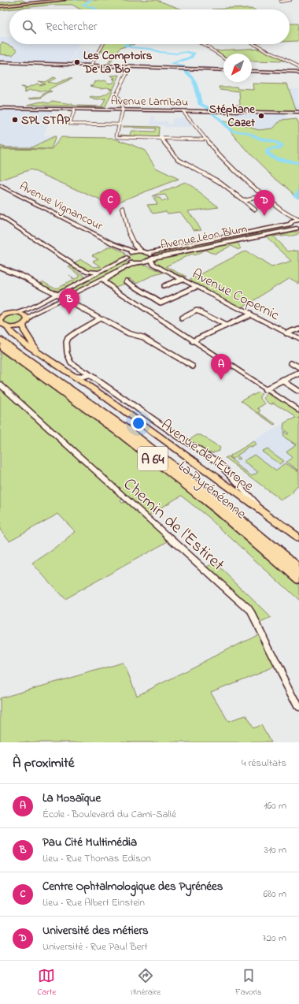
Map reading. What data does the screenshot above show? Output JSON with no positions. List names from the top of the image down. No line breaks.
{"streets":{"highway":["A 64","La Pyrénéenne"],"main road":["Avenue de l'Europe"],"street":["Avenue Larribau","Avenue Vignancour","Avenue Léon Blum","Avenue Copernic","Chemin de l'Estiret"]},"crossings":[["Avenue Léon Blum","Avenue Copernic"]],"places":["Les Comptoirs De La Bio","Stéphane Cazet","SPL STAP"],"north":"bottom left","page":{"search":"Rechercher","pins":["C","D","B","A"],"heading":["À proximité","4 résultats"],"list":[{"mark":"A","name":"La Mosaïque","note":"École · Boulevard du Cami-Salié","value":"160 m"},{"mark":"B","name":"Pau Cité Multimédia","note":"Lieu · Rue Thomas Edison","value":"310 m"},{"mark":"C","name":"Centre Ophtalmologique des Pyrénées","note":"Lieu · Rue Albert Einstein","value":"680 m"},{"mark":"D","name":"Université des métiers","note":"Université · Rue Paul Bert","value":"720 m"}],"nav":["Carte","Itinéraire","Favoris"]}}
